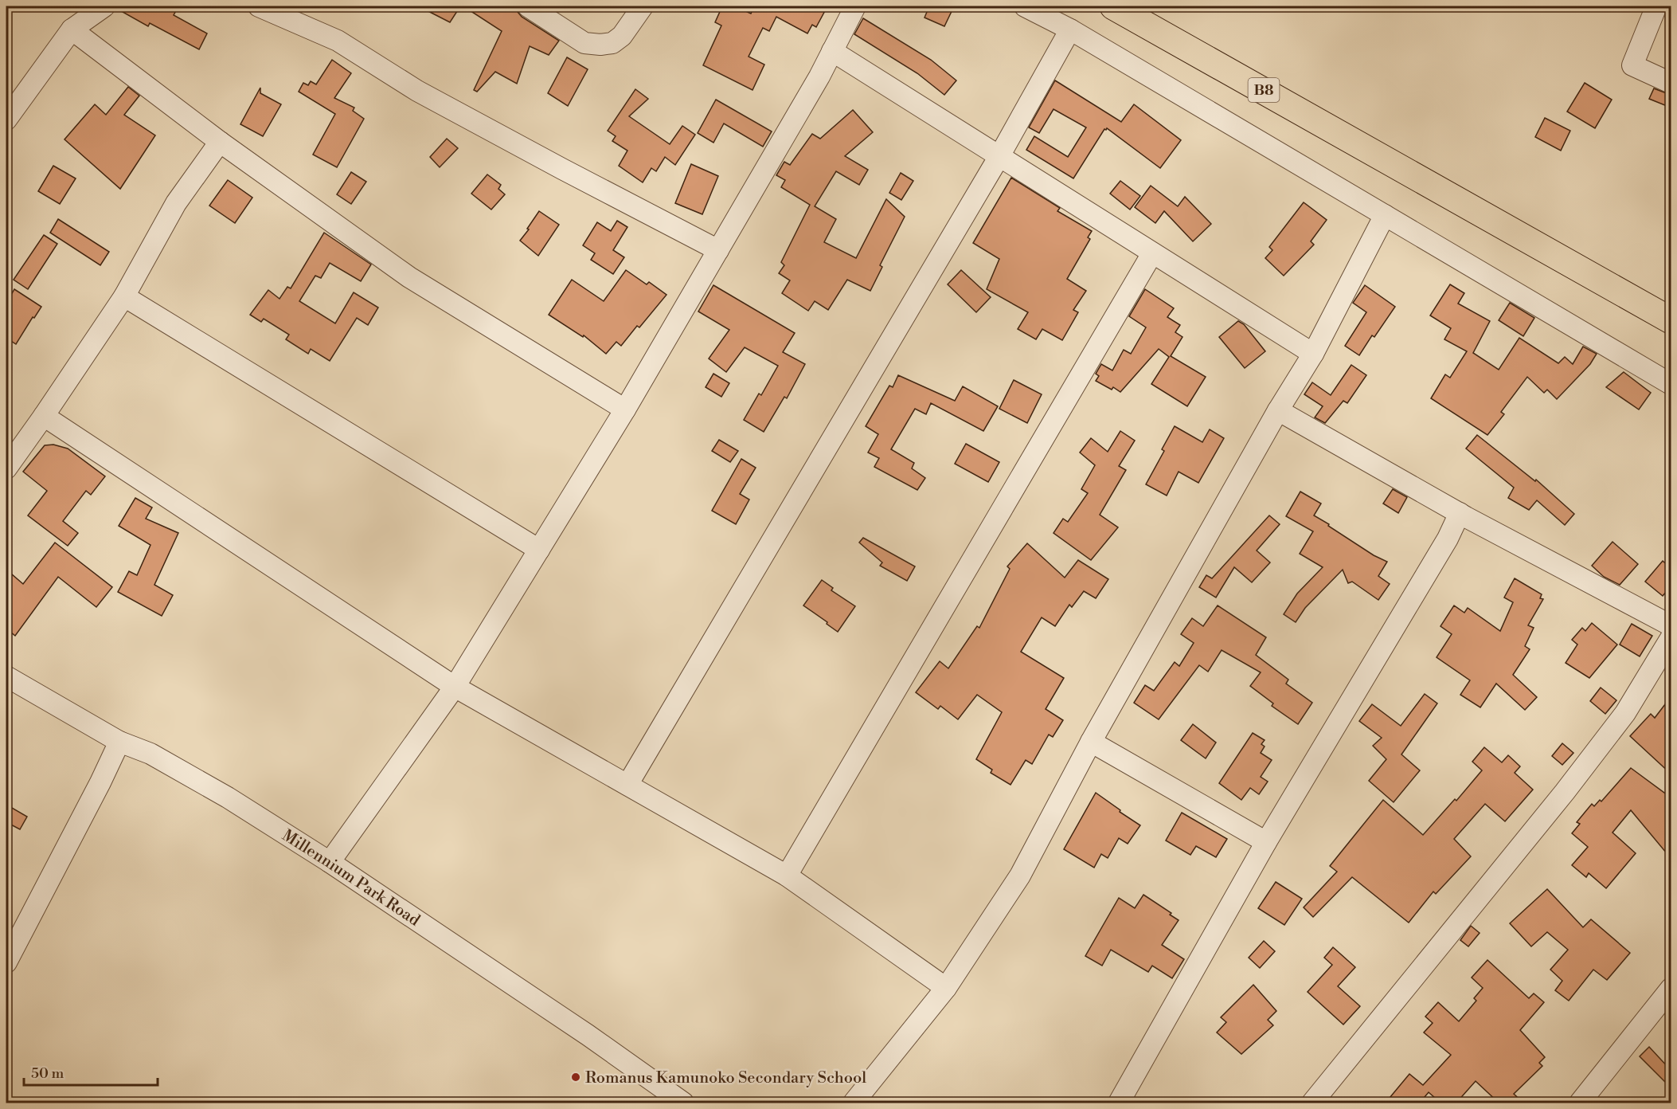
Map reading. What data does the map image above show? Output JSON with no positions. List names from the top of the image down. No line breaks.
{"streets":{"highway":["B8"],"street":["Millennium Park Road"]},"places":["Romanus Kamunoko Secondary School"],"scale_bar":"50 m"}
